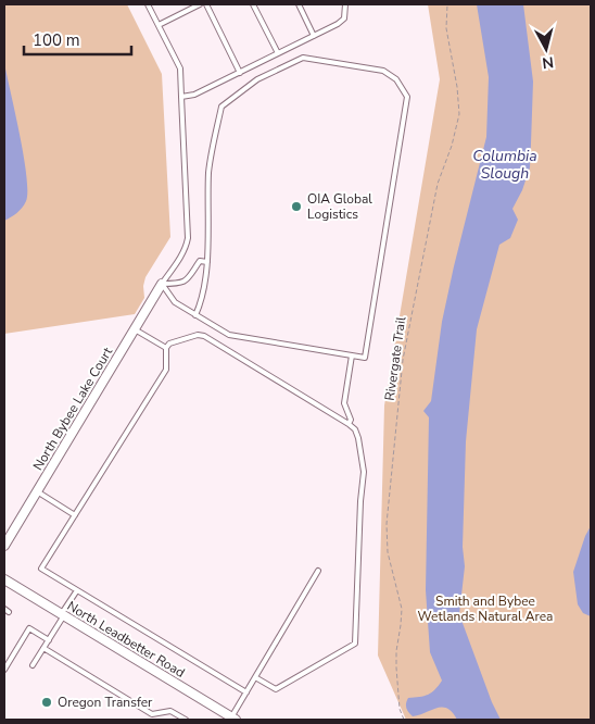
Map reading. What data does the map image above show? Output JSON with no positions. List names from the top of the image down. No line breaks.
{"streets":{"street":["North Bybee Lake Court","North Leadbetter Road"],"path":["Rivergate Trail"]},"water":["Columbia Slough"],"parks":["Smith and Bybee Wetlands Natural Area"],"places":["OIA Global Logistics","Oregon Transfer"],"scale_bar":"100 m","north":"bottom"}
